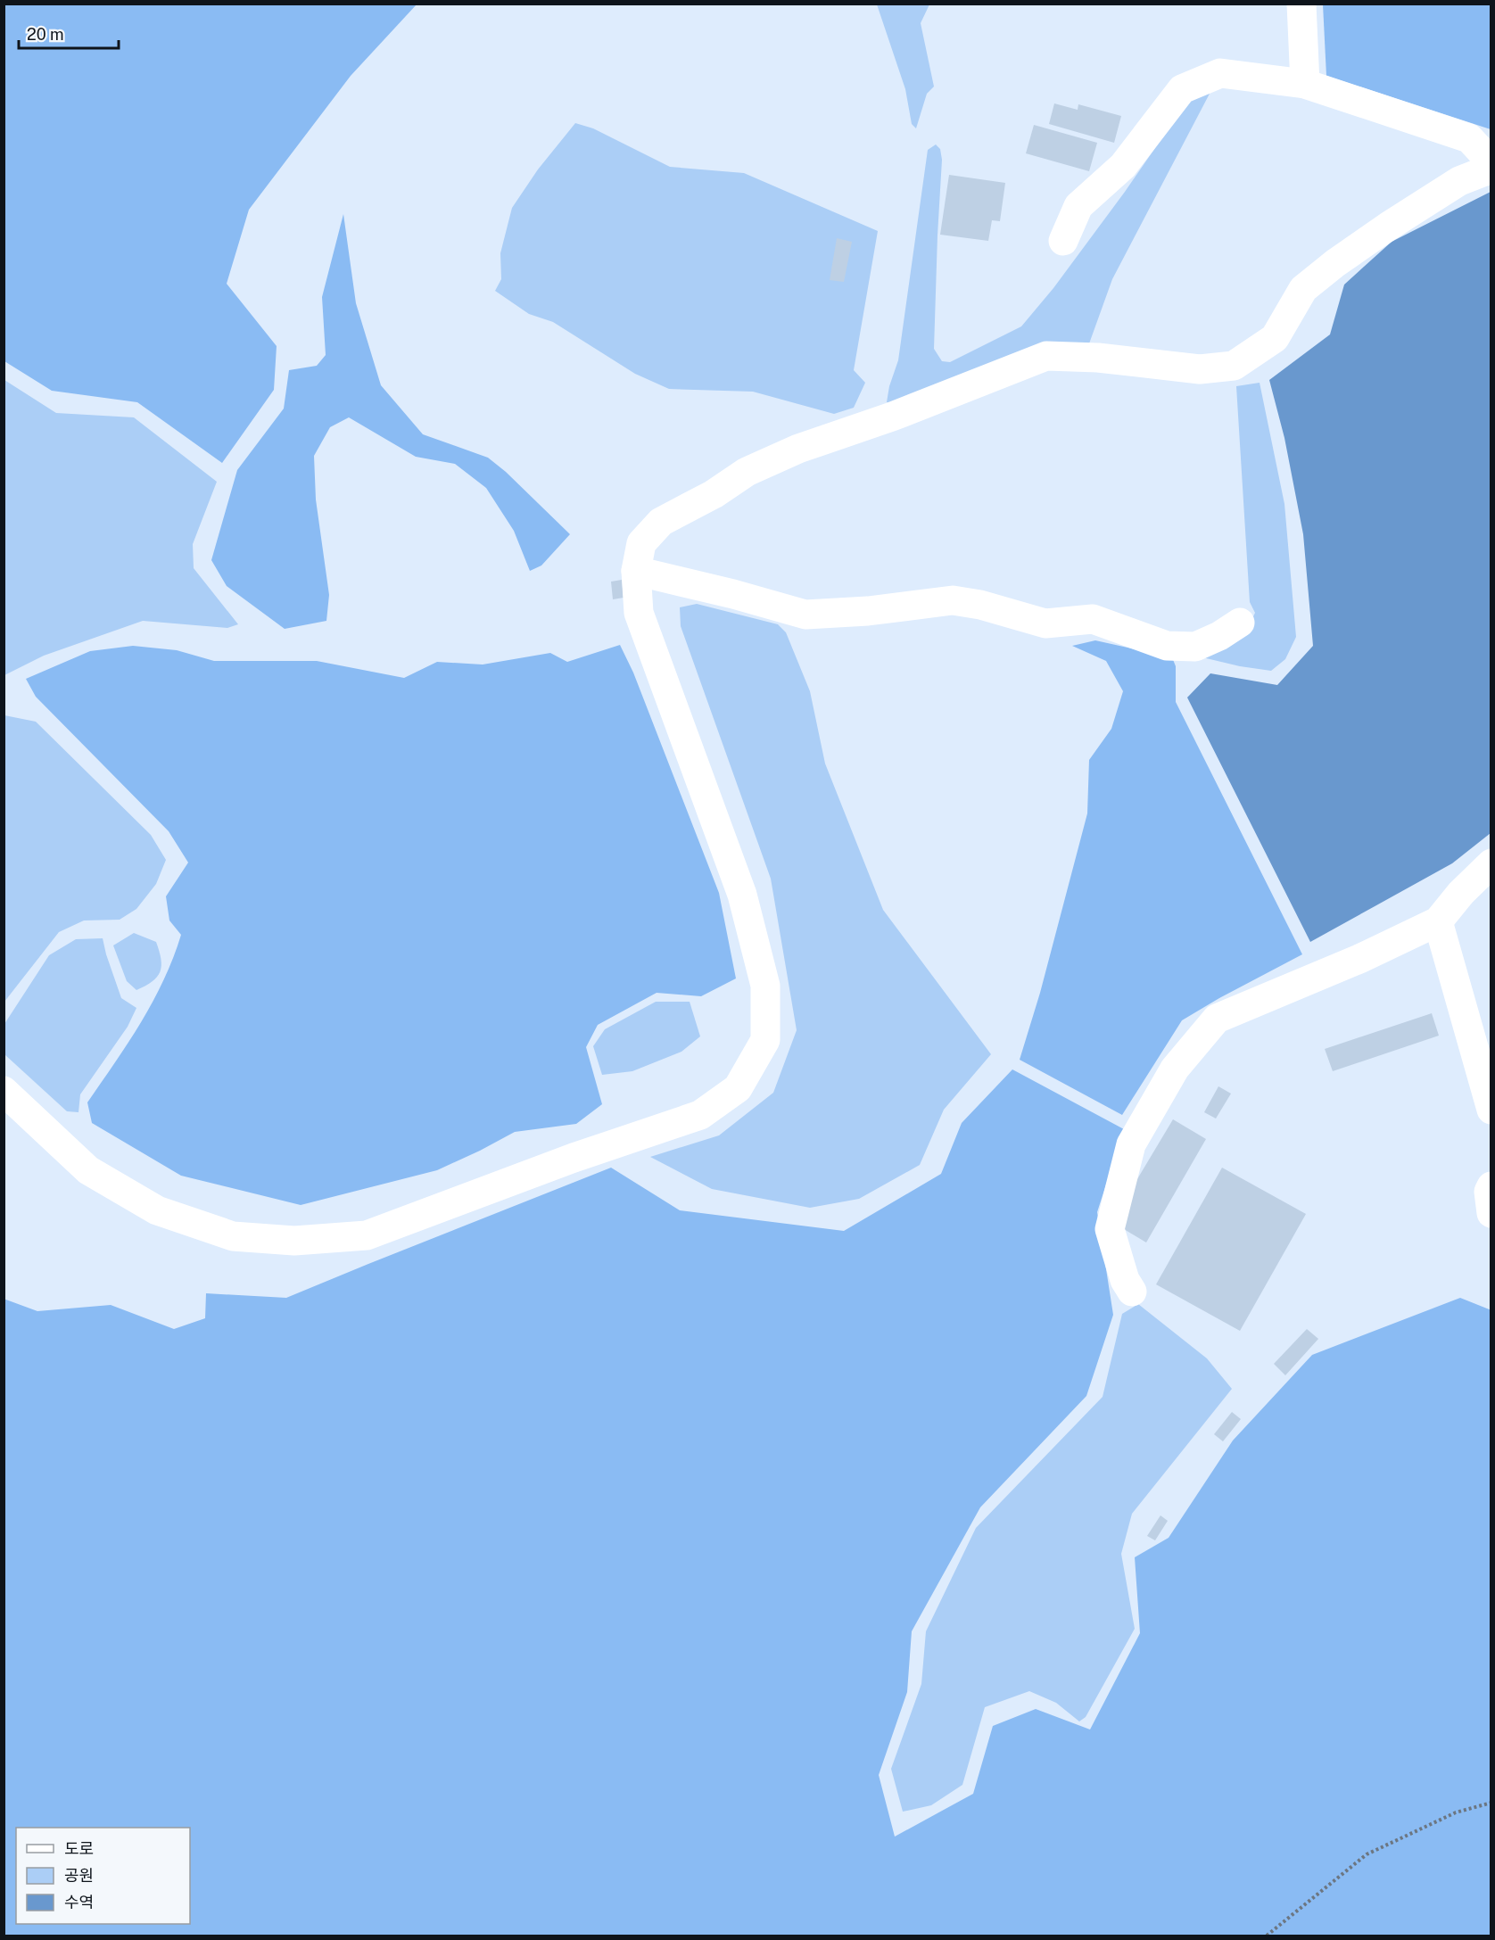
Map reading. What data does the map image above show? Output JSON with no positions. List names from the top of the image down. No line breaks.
{"legend":["도로","공원","수역"],"scale_bar":"20 m"}
